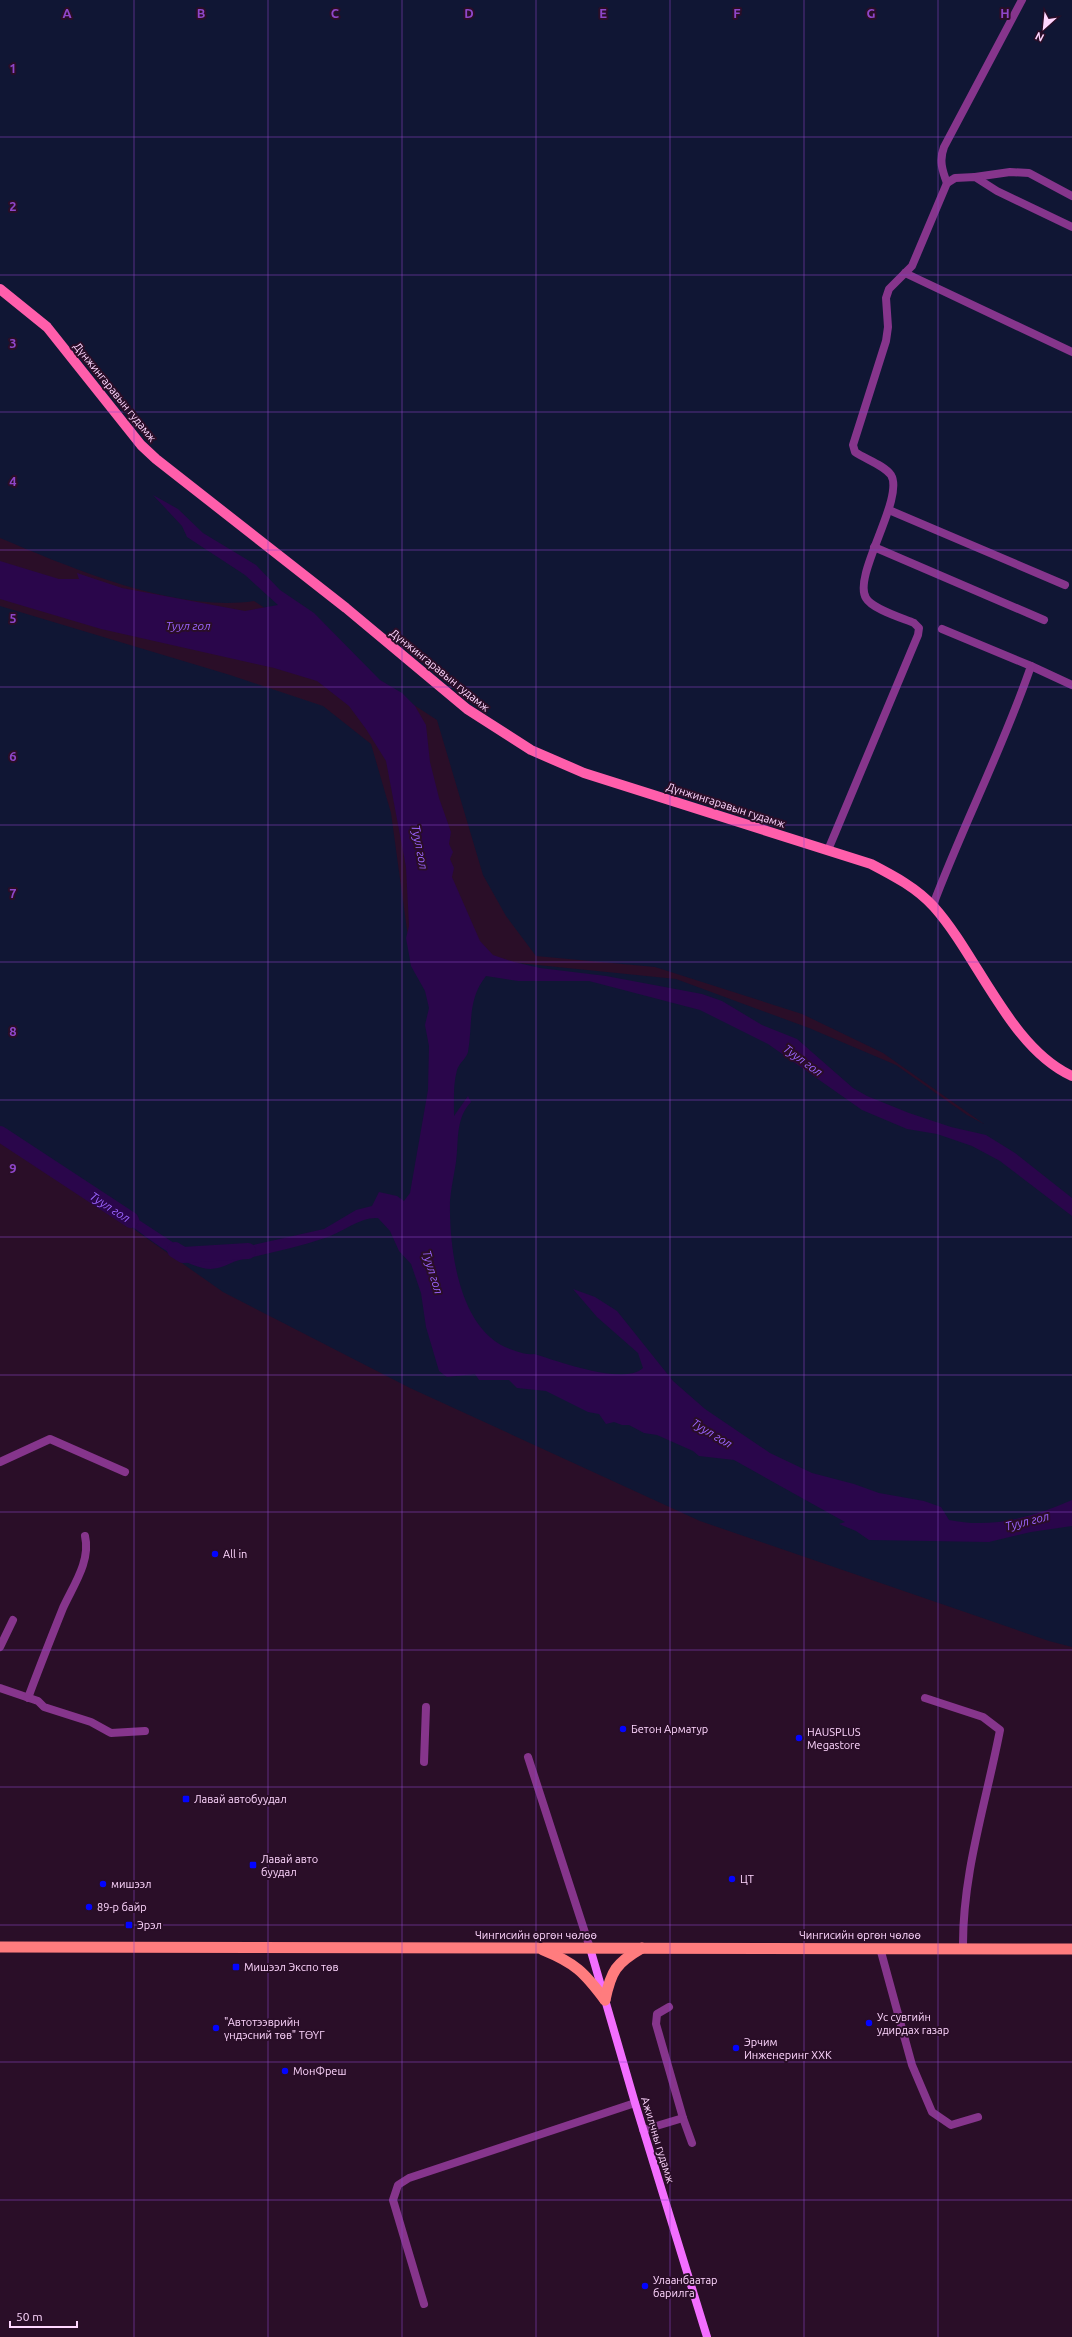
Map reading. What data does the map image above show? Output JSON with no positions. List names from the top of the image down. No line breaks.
{"streets":{"highway":["Чингисийн өргөн чөлөө"],"main road":["Дүнжингаравын гудамж","Ажилчны гудамж"]},"crossings":[["Чингисийн өргөн чөлөө","Ажилчны гудамж"]],"water":["Туул гол"],"places":{"other":["All in","Бетон Арматур","HAUSPLUS Megastore","ЦТ","мишээл","89-р байр","Ус сувгийн удирдах газар","\"Автотээврийн үндэсний төв\" ТӨҮГ","Эрчим Инженеринг ХХК","МонФреш","Улаанбаатар барилга"],"transit":["Лавай автобуудал","Лавай авто буудал","Эрэл","Мишээл Экспо төв"]},"scale_bar":"50 m","north":"bottom left","grid":{"columns":["A","B","C","D","E","F","G","H"],"rows":["1","2","3","4","5","6","7","8","9"]}}
